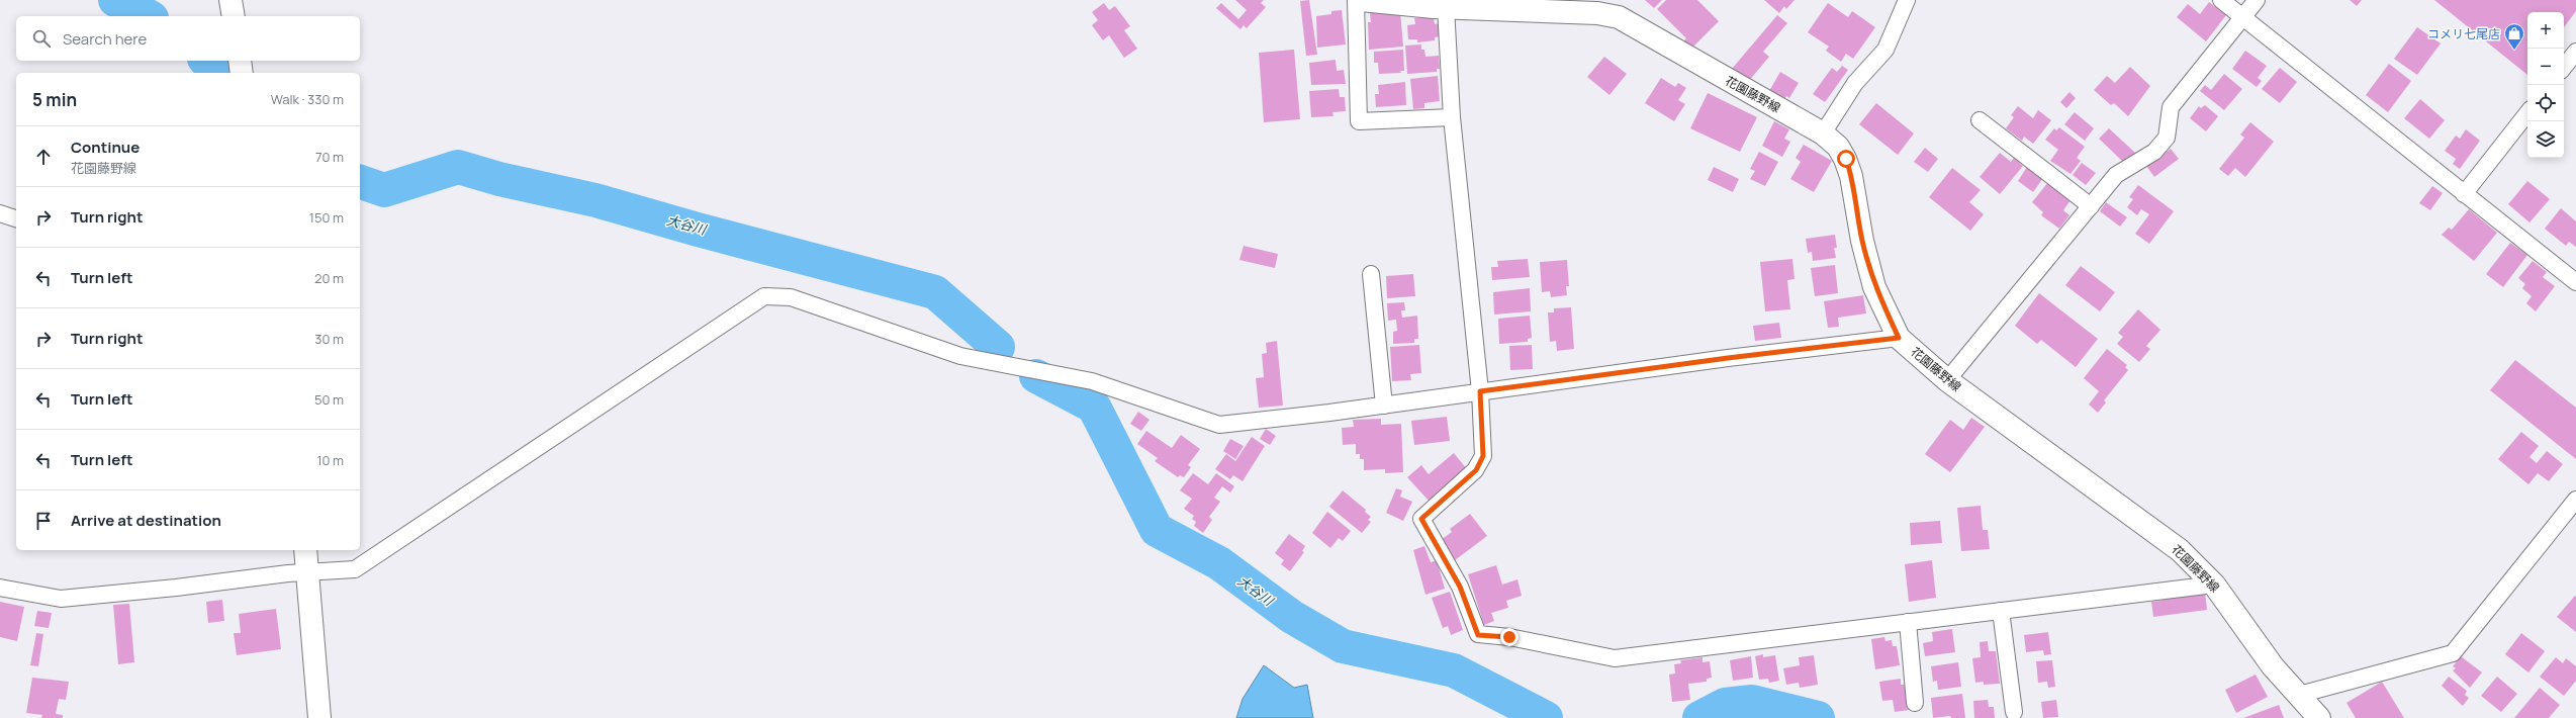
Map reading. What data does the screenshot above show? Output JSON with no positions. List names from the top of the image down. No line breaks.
{"streets":{"main road":["花園藤野線"]},"water":["大谷川"],"places":{"shop":["コメリ七尾店"]},"page":{"map_buttons":["+","−"],"search":"Search here","heading":["5 min","Walk · 330 m"],"list":[["Continue","花園藤野線","70 m"],["Turn right","150 m"],["Turn left","20 m"],["Turn right","30 m"],["Turn left","50 m"],["Turn left","10 m"],"Arrive at destination"]}}
